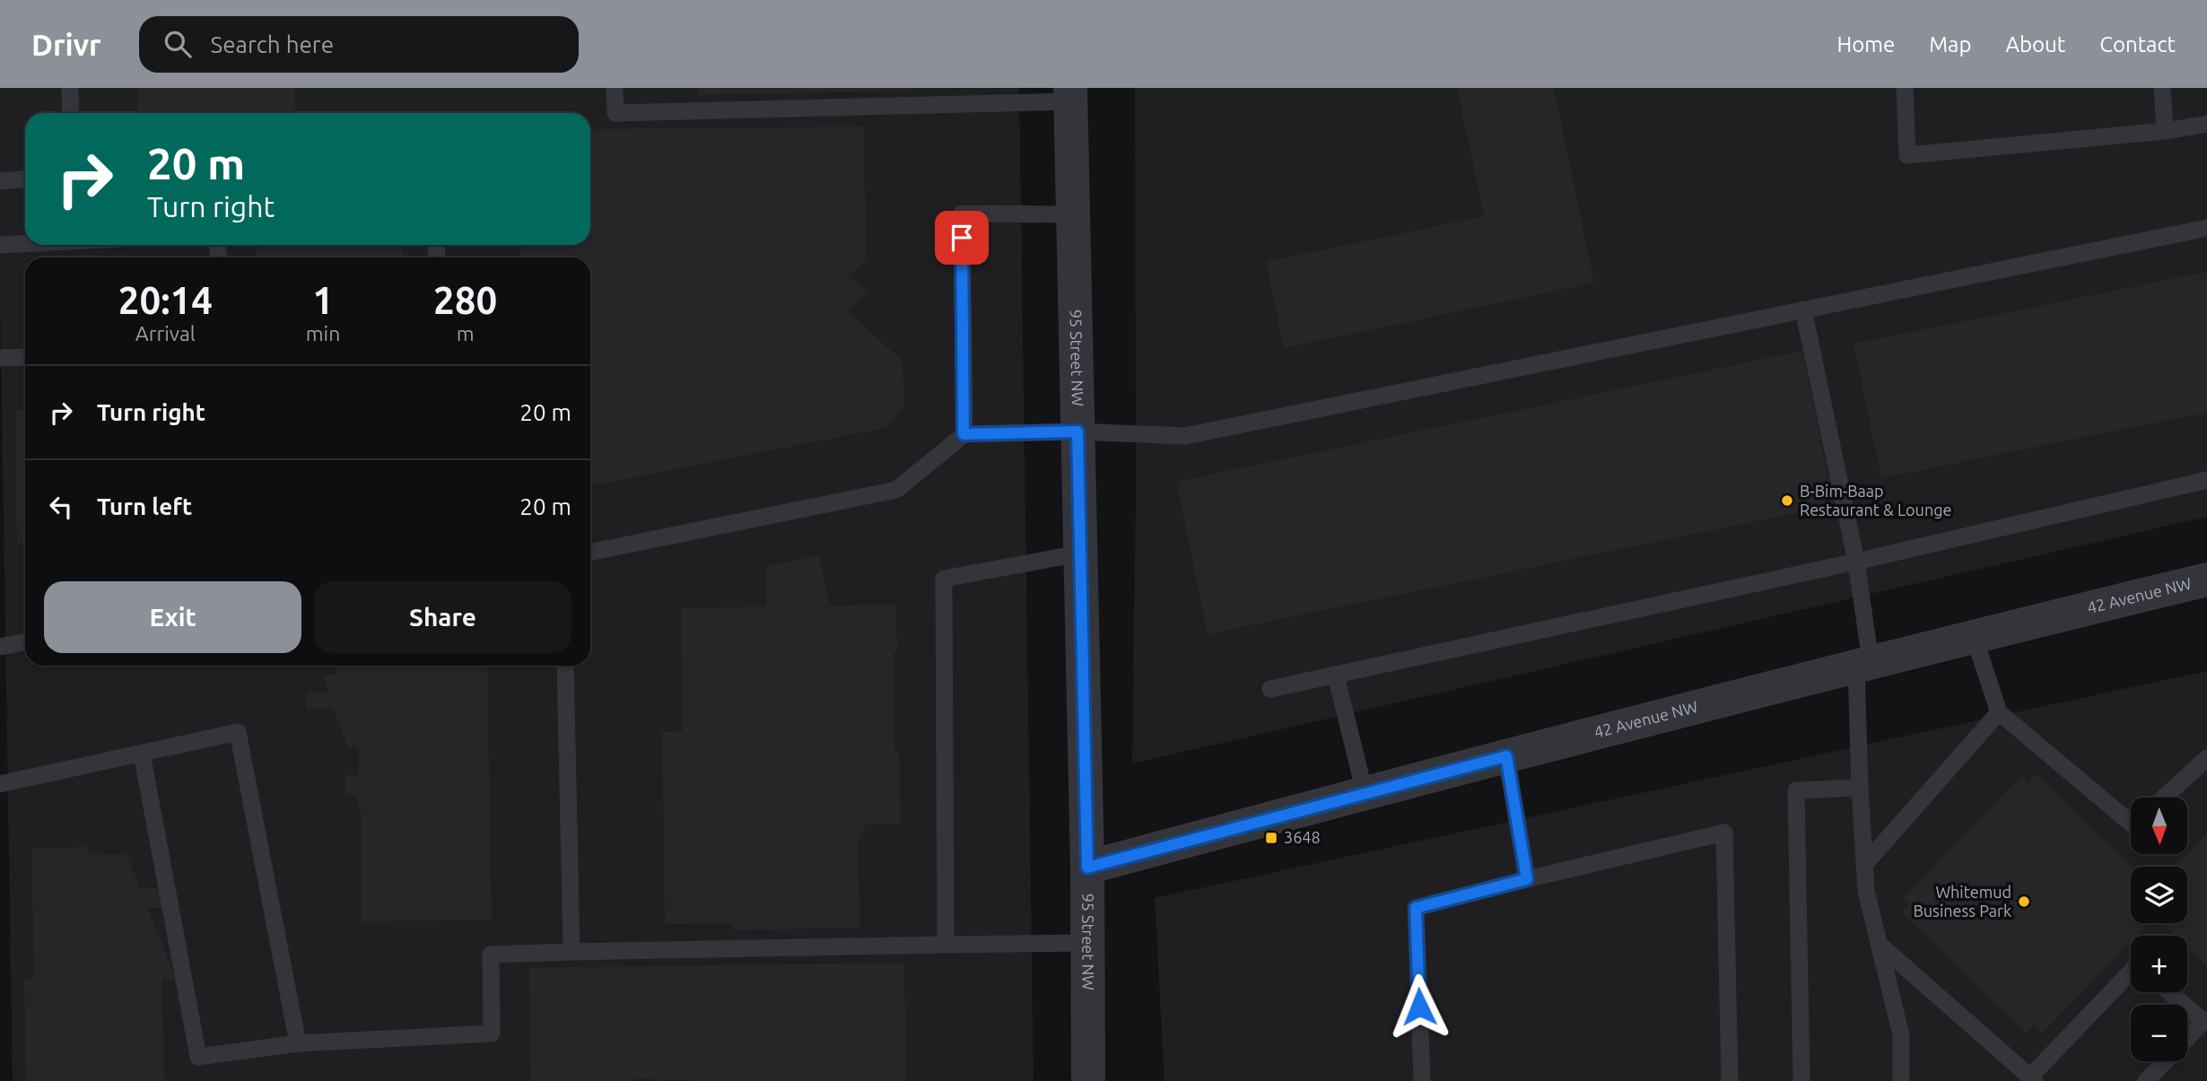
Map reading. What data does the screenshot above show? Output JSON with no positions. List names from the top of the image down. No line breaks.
{"streets":{"street":["95 Street NW","42 Avenue NW"]},"crossings":[["95 Street NW","42 Avenue NW"]],"places":{"other":["B-Bim-Baap Restaurant & Lounge","Whitemud Business Park"],"transit":["3648"]},"north":"bottom","page":{"header":"Drivr","search":"Search here","nav":["Home","Map","About","Contact"],"turn":["20 m","Turn right"],"eta":["20:14","Arrival","1","min","280","m"],"list":[{"name":"Turn right","value":"20 m"},{"name":"Turn left","value":"20 m"}],"buttons":["Exit","Share"],"map_buttons":["+","−"]}}
